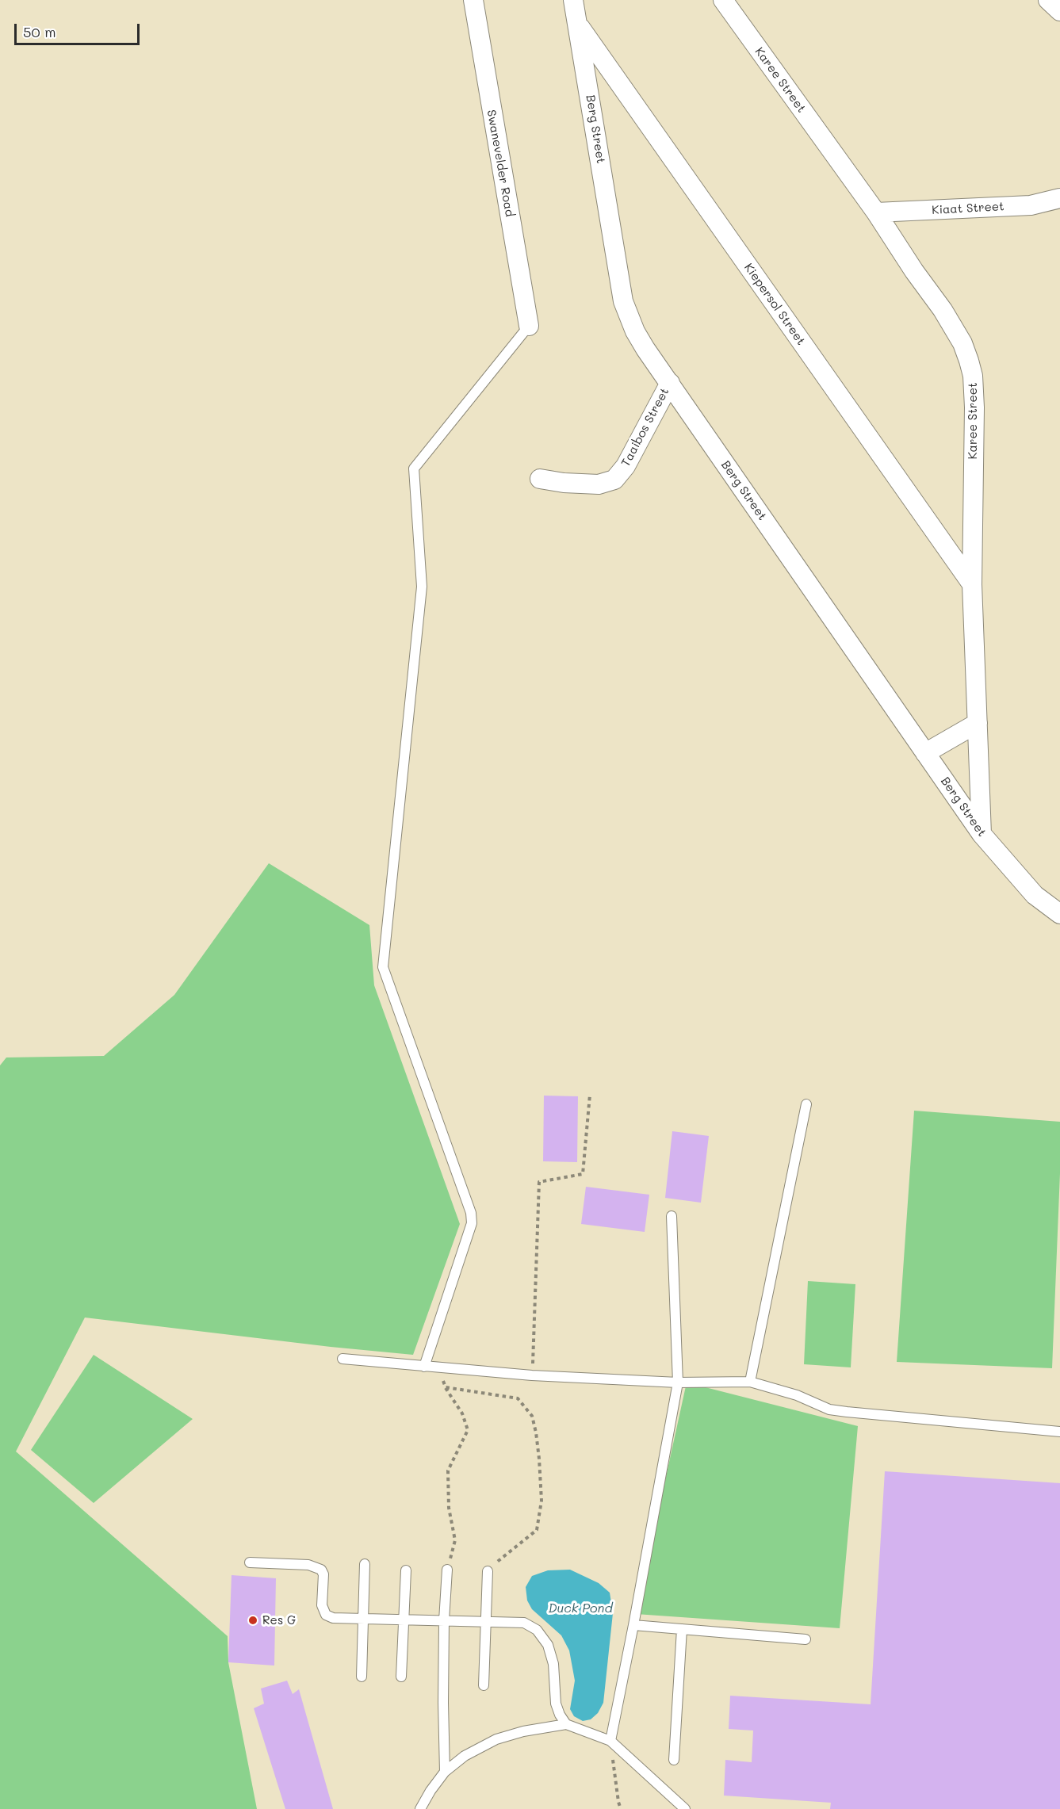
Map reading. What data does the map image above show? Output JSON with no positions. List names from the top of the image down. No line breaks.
{"streets":{"street":["Karee Street","Berg Street","Swanevelder Road","Kiaat Street","Kiepersol Street","Taaibos Street"]},"crossings":[["Karee Street","Berg Street"],["Karee Street","Kiaat Street"],["Karee Street","Kiepersol Street"],["Berg Street","Kiepersol Street"],["Berg Street","Taaibos Street"]],"water":["Duck Pond"],"places":["Res G"],"scale_bar":"50 m"}
